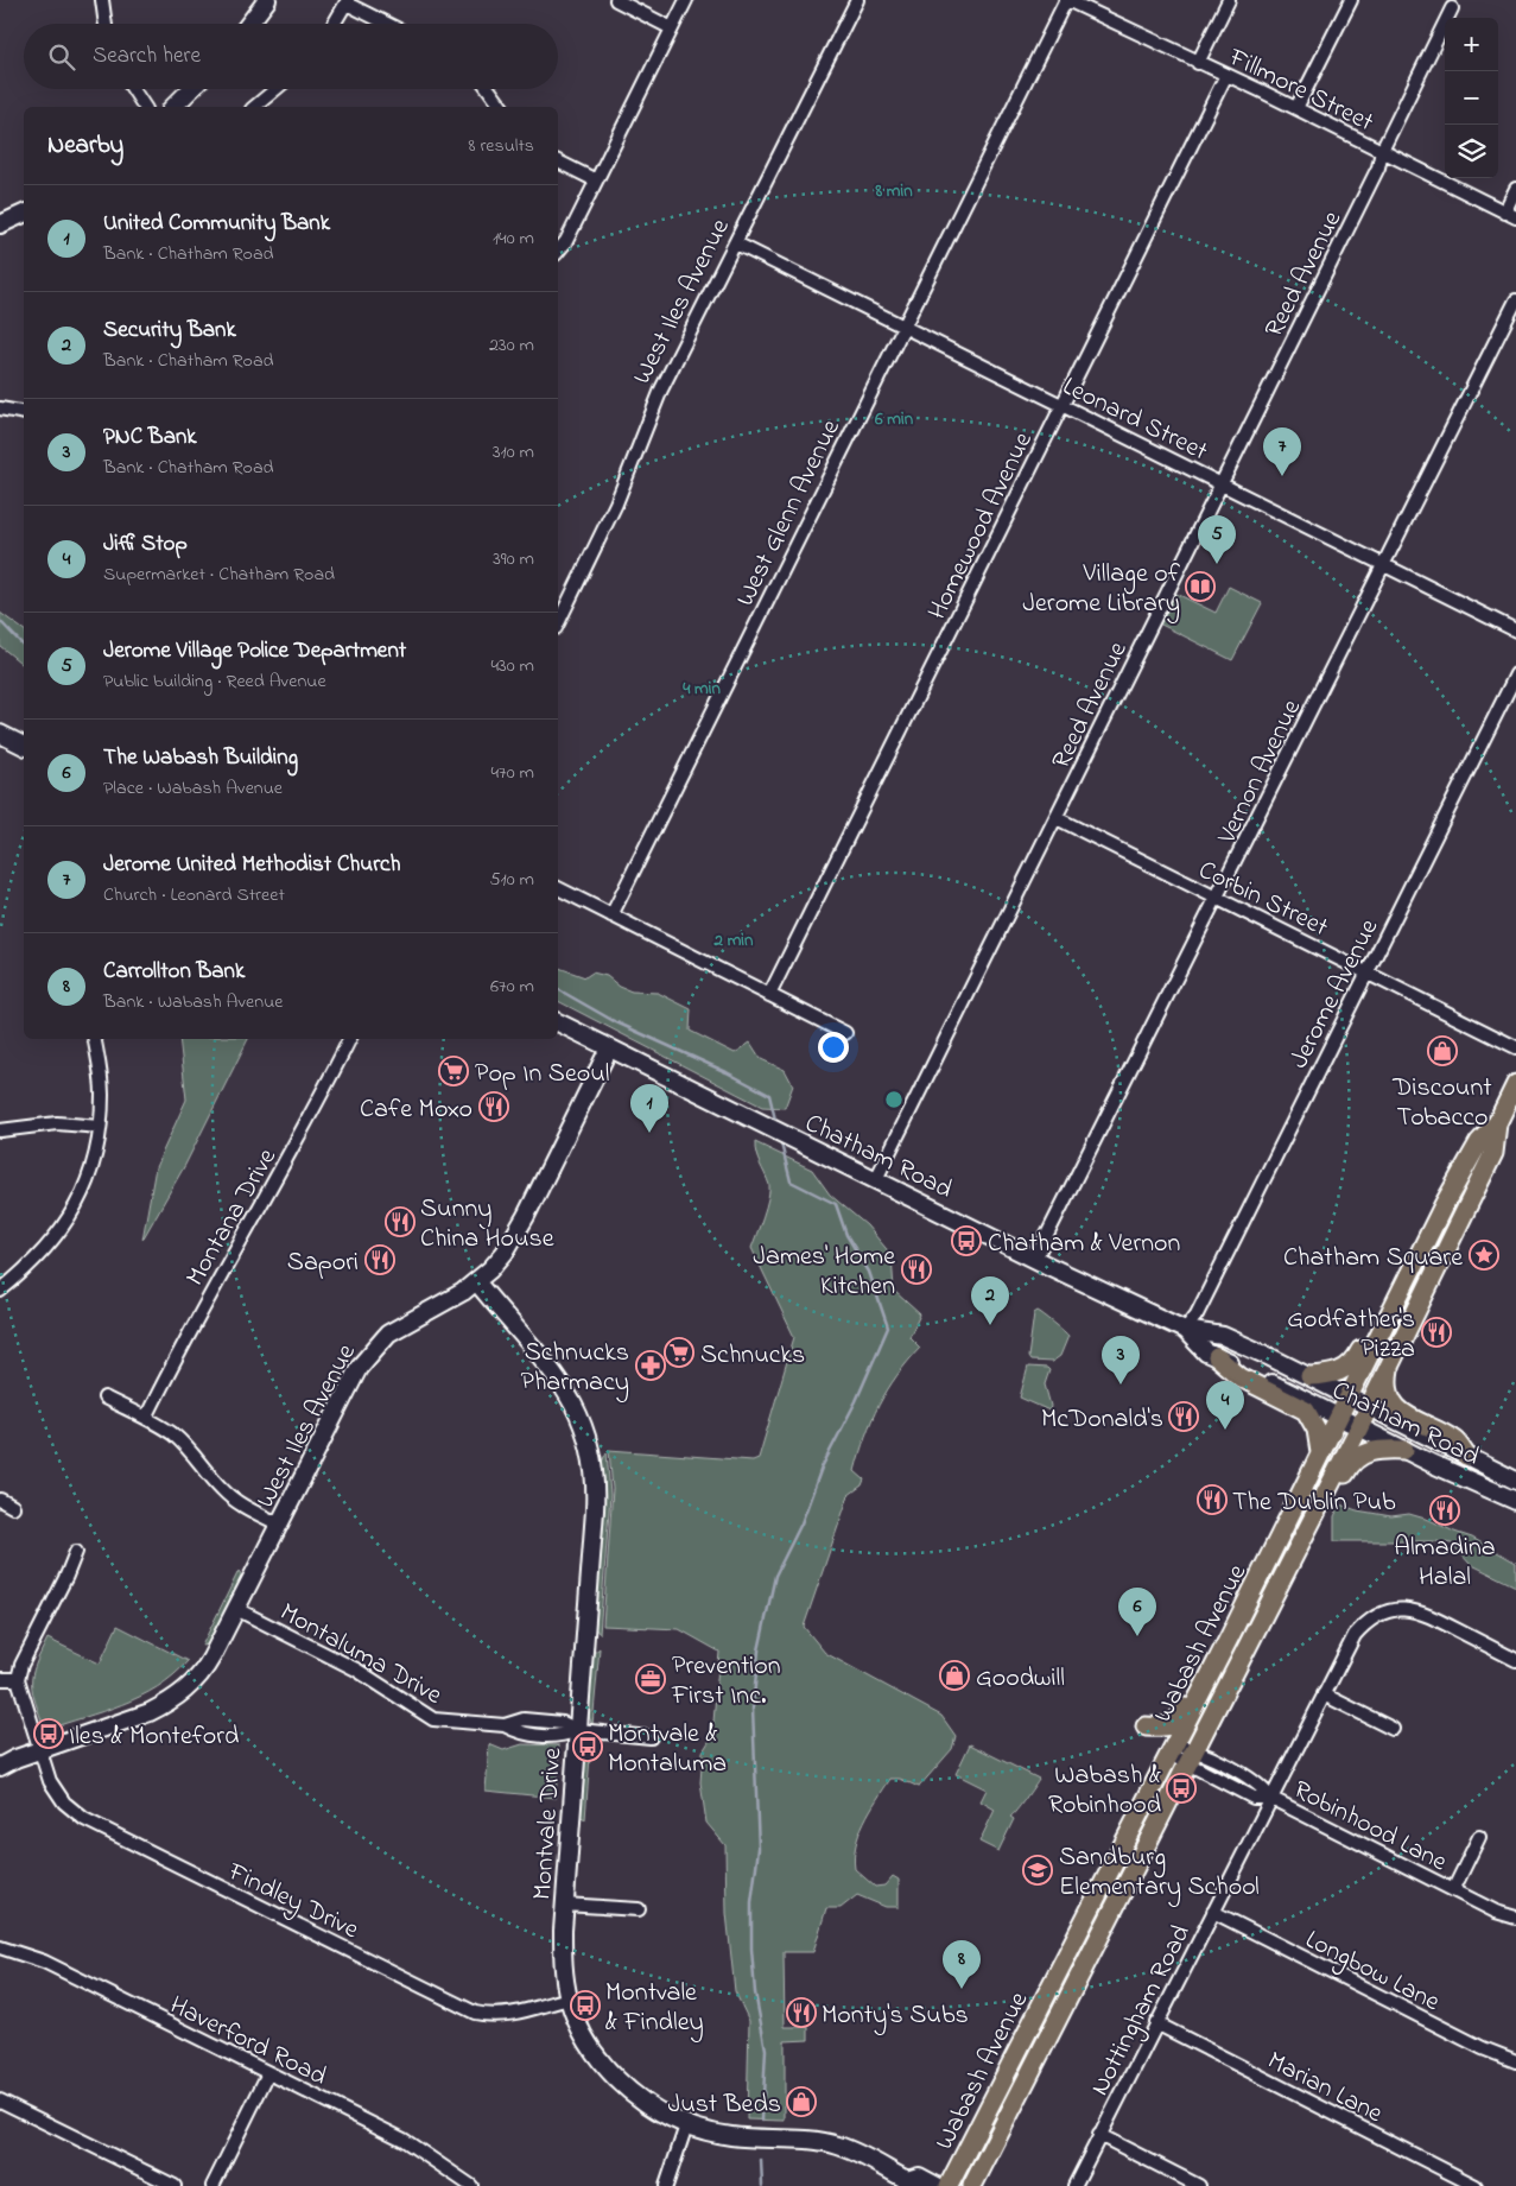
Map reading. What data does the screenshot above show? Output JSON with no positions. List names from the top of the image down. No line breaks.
{"streets":{"main road":["Wabash Avenue"],"street":["Fillmore Street","Reed Avenue","West Iles Avenue","Leonard Street","West Glenn Avenue","Homewood Avenue","Vernon Avenue","Corbin Street","Jerome Avenue","Chatham Road","Montana Drive","Montaluma Drive","Montvale Drive","Robinhood Lane","Findley Drive","Longbow Lane","Nottingham Road","Haverford Road","Marian Lane"]},"crossings":[["Fillmore Street","Reed Avenue"],["Fillmore Street","West Glenn Avenue"],["Fillmore Street","Homewood Avenue"],["Reed Avenue","Leonard Street"],["Reed Avenue","Corbin Street"],["Reed Avenue","Chatham Road"],["West Iles Avenue","Leonard Street"],["West Iles Avenue","Chatham Road"],["West Iles Avenue","Montaluma Drive"],["West Iles Avenue","Montvale Drive"],["West Iles Avenue","Findley Drive"],["Leonard Street","West Glenn Avenue"],["Leonard Street","Homewood Avenue"],["Leonard Street","Vernon Avenue"],["Vernon Avenue","Corbin Street"],["Vernon Avenue","Chatham Road"],["Corbin Street","Jerome Avenue"],["Jerome Avenue","Chatham Road"],["Chatham Road","Wabash Avenue"],["Wabash Avenue","Robinhood Lane"],["Montaluma Drive","Montvale Drive"],["Montvale Drive","Findley Drive"],["Robinhood Lane","Nottingham Road"],["Longbow Lane","Nottingham Road"],["Nottingham Road","Marian Lane"]],"places":{"library":["Village of Jerome Library"],"shop":["Discount Tobacco","Goodwill","Just Beds"],"supermarket":["Pop In Seoul","Schnucks"],"restaurant":["Cafe Moxo","Sunny China House","Sapori","James' Home Kitchen","Godfather's Pizza","McDonald's","The Dublin Pub","Almadina Halal","Monty's Subs"],"bus stop":["Chatham & Vernon","Iles & Monteford","Montvale & Montaluma","Wabash & Robinhood","Montvale & Findley"],"place":["Chatham Square"],"pharmacy":["Schnucks Pharmacy"],"office":["Prevention First Inc."],"school or university":["Sandburg Elementary School"]},"page":{"map_buttons":["+","−"],"search":"Search here","heading":["Nearby","8 results"],"list":[{"mark":"1","name":"United Community Bank","note":"Bank · Chatham Road","value":"140 m"},{"mark":"2","name":"Security Bank","note":"Bank · Chatham Road","value":"230 m"},{"mark":"3","name":"PNC Bank","note":"Bank · Chatham Road","value":"310 m"},{"mark":"4","name":"Jiffi Stop","note":"Supermarket · Chatham Road","value":"390 m"},{"mark":"5","name":"Jerome Village Police Department","note":"Public building · Reed Avenue","value":"430 m"},{"mark":"6","name":"The Wabash Building","note":"Place · Wabash Avenue","value":"470 m"},{"mark":"7","name":"Jerome United Methodist Church","note":"Church · Leonard Street","value":"510 m"},{"mark":"8","name":"Carrollton Bank","note":"Bank · Wabash Avenue","value":"670 m"}],"pins":["7","5","1","2","3","4","6","8"]},"rings":["8 min","6 min","4 min","2 min"]}
